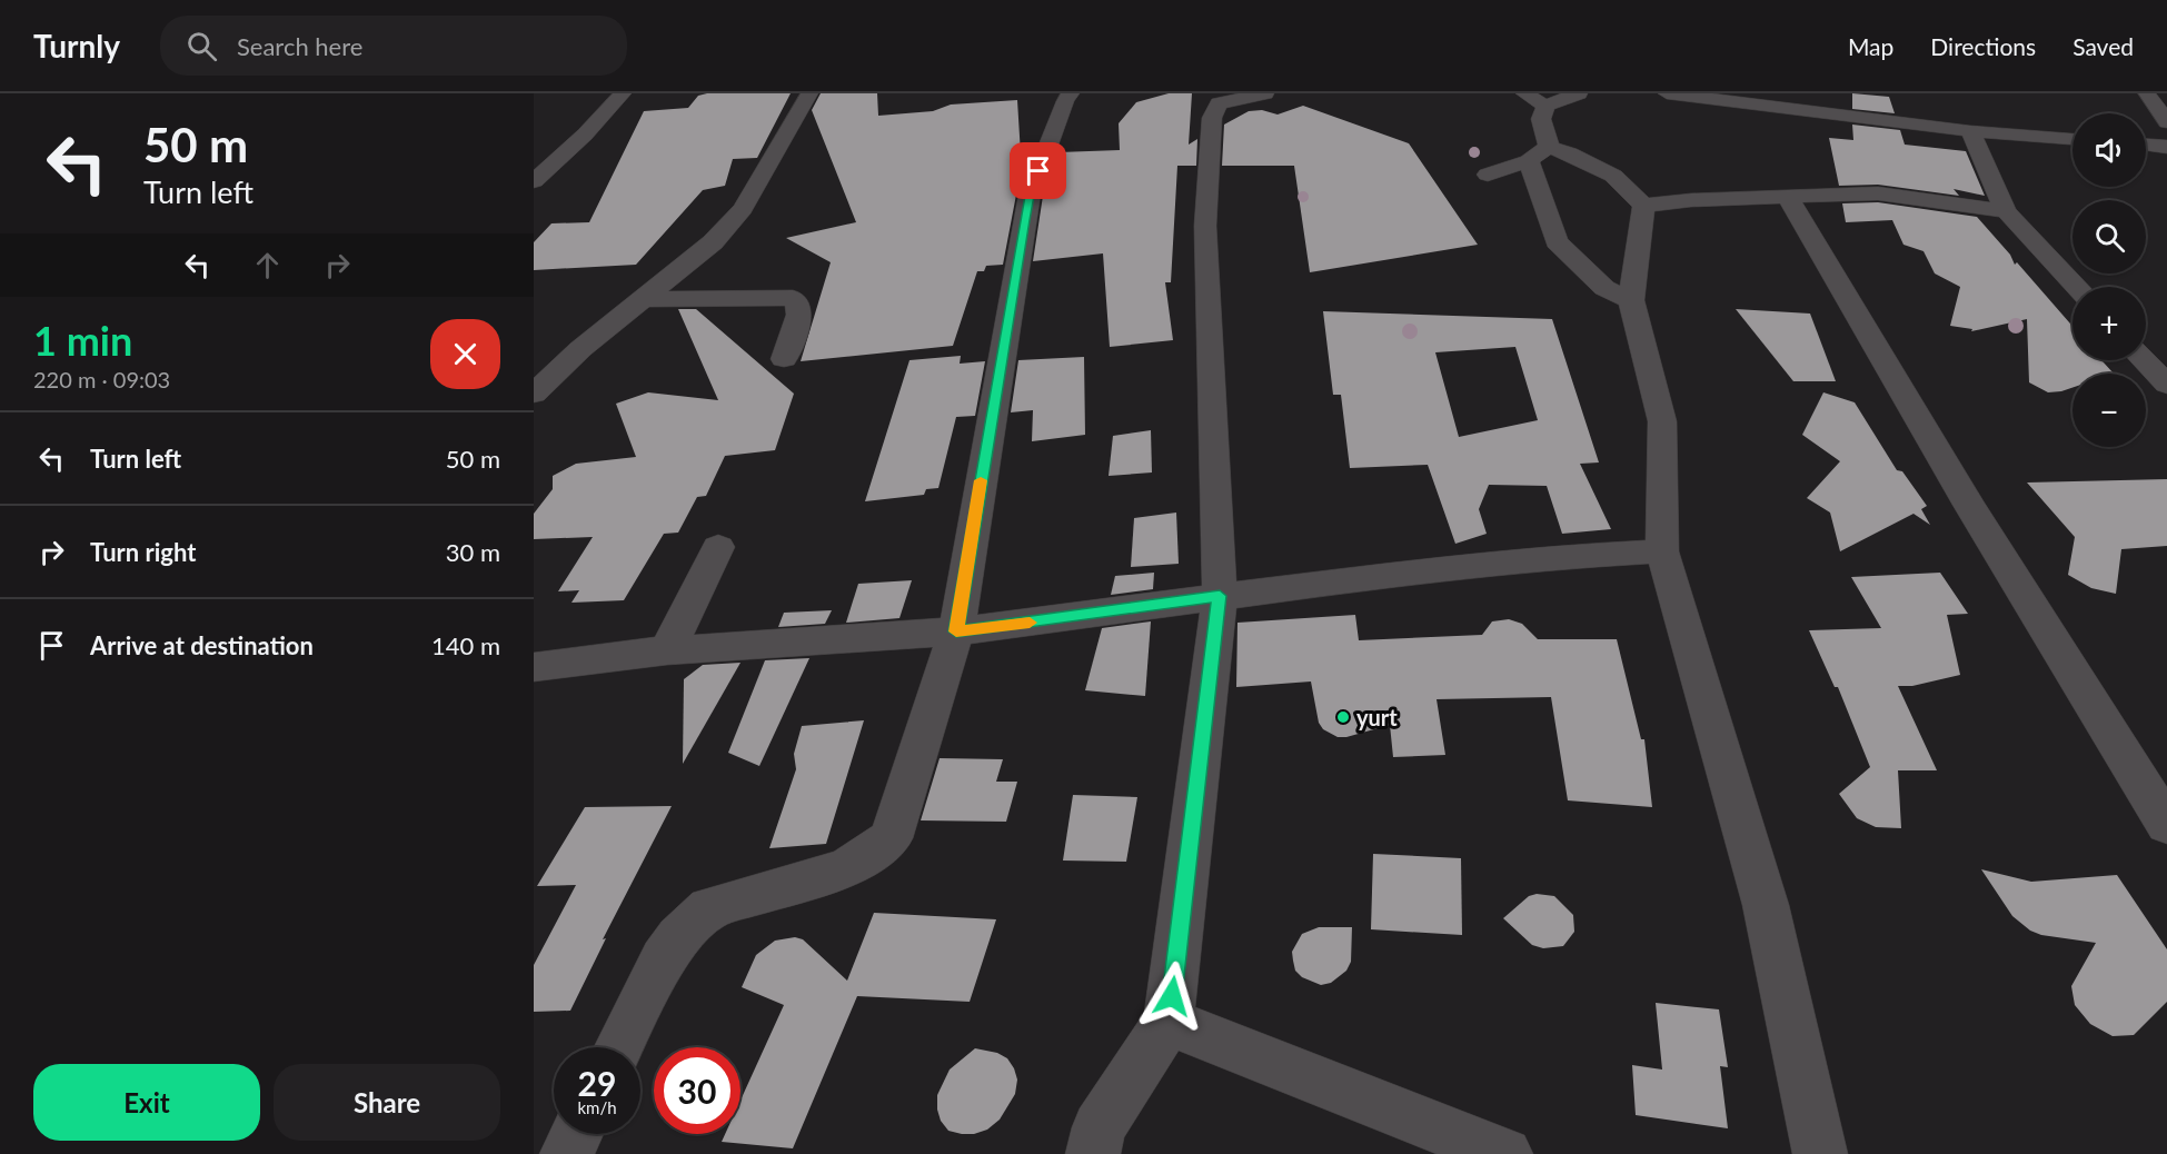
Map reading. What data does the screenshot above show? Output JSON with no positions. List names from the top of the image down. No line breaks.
{"places":["yurt"],"page":{"header":"Turnly","search":"Search here","nav":["Map","Directions","Saved"],"turn":["50 m","Turn left"],"map_buttons":["+","−"],"heading":["1 min","220 m · 09:03"],"list":[{"name":"Turn left","value":"50 m"},{"name":"Turn right","value":"30 m"},{"name":"Arrive at destination","value":"140 m"}],"speed":"29 km/h","limit":"30","buttons":["Exit","Share"]}}
